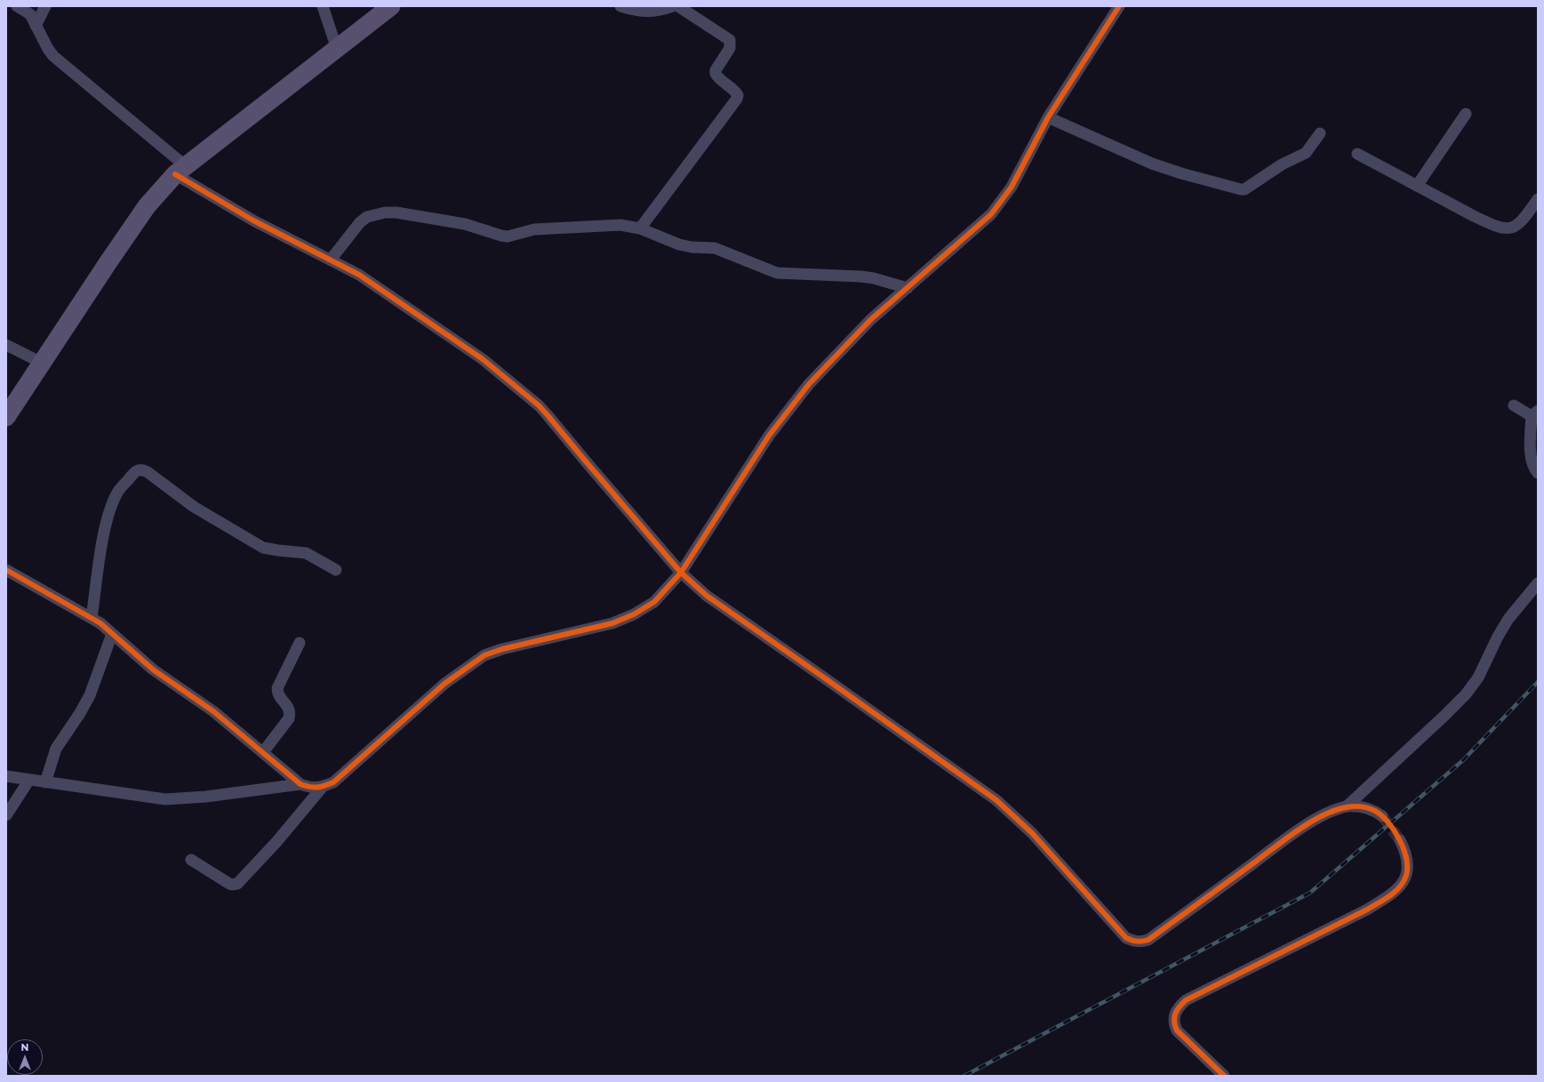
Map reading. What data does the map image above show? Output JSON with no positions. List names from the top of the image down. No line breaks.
{"north":"top"}
